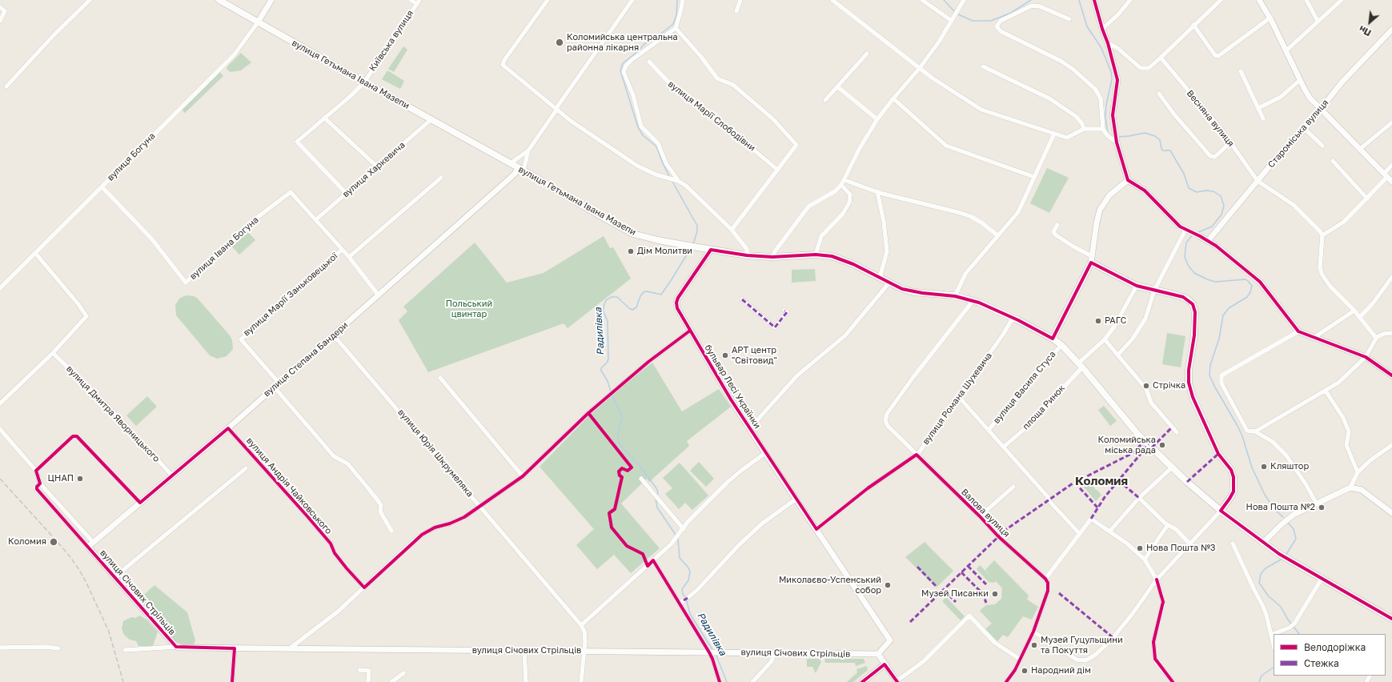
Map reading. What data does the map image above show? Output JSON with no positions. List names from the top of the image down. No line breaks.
{"streets":{"main road":["вулиця Гетьмана Івана Мазепи"],"street":["Київська вулиця","вулиця Марії Слободівни","Весняна вулиця","Староміська вулиця","вулиця Богуна","вулиця Харкевича","вулиця Івана Богуна","вулиця Марії Заньковецької","вулиця Степана Бандери","бульвар Лесі Українки","вулиця Василя Стуса","вулиця Романа Шухевича","площа Ринок","вулиця Дмитра Яворницького","вулиця Юрія Шкрумеляка","вулиця Андрія Чайковського","Валова вулиця","вулиця Січових Стрільців"]},"crossings":[["Київська вулиця","вулиця Гетьмана Івана Мазепи"],["Київська вулиця","вулиця Харкевича"],["вулиця Гетьмана Івана Мазепи","вулиця Богуна"],["вулиця Гетьмана Івана Мазепи","вулиця Харкевича"],["вулиця Гетьмана Івана Мазепи","вулиця Степана Бандери"],["вулиця Гетьмана Івана Мазепи","бульвар Лесі Українки"],["вулиця Гетьмана Івана Мазепи","вулиця Василя Стуса"],["вулиця Гетьмана Івана Мазепи","вулиця Романа Шухевича"],["вулиця Гетьмана Івана Мазепи","площа Ринок"],["вулиця Гетьмана Івана Мазепи","Валова вулиця"],["Весняна вулиця","Староміська вулиця"],["вулиця Богуна","вулиця Івана Богуна"],["вулиця Харкевича","вулиця Івана Богуна"],["вулиця Марії Заньковецької","вулиця Степана Бандери"],["вулиця Степана Бандери","вулиця Дмитра Яворницького"],["вулиця Степана Бандери","вулиця Юрія Шкрумеляка"],["вулиця Степана Бандери","вулиця Андрія Чайковського"],["вулиця Степана Бандери","вулиця Січових Стрільців"],["бульвар Лесі Українки","вулиця Романа Шухевича"],["бульвар Лесі Українки","вулиця Січових Стрільців"],["вулиця Романа Шухевича","Валова вулиця"],["вулиця Юрія Шкрумеляка","вулиця Січових Стрільців"]],"districts":["Коломия"],"water":["Радилівка"],"parks":["Польський цвинтар"],"places":["Коломийська центральна районна лікарня","Дім Молитви","РАГС","АРТ центр \"Світовид\"","Стрічка","Коломийська міська рада","Кляштор","ЦНАП","Нова Пошта №2","Коломия","Нова Пошта №3","Миколаєво-Успенський собор","Музей Писанки","Музей Гуцульщини та Покуття","Народний дім"],"legend":["Велодоріжка","Стежка"],"north":"bottom left"}
